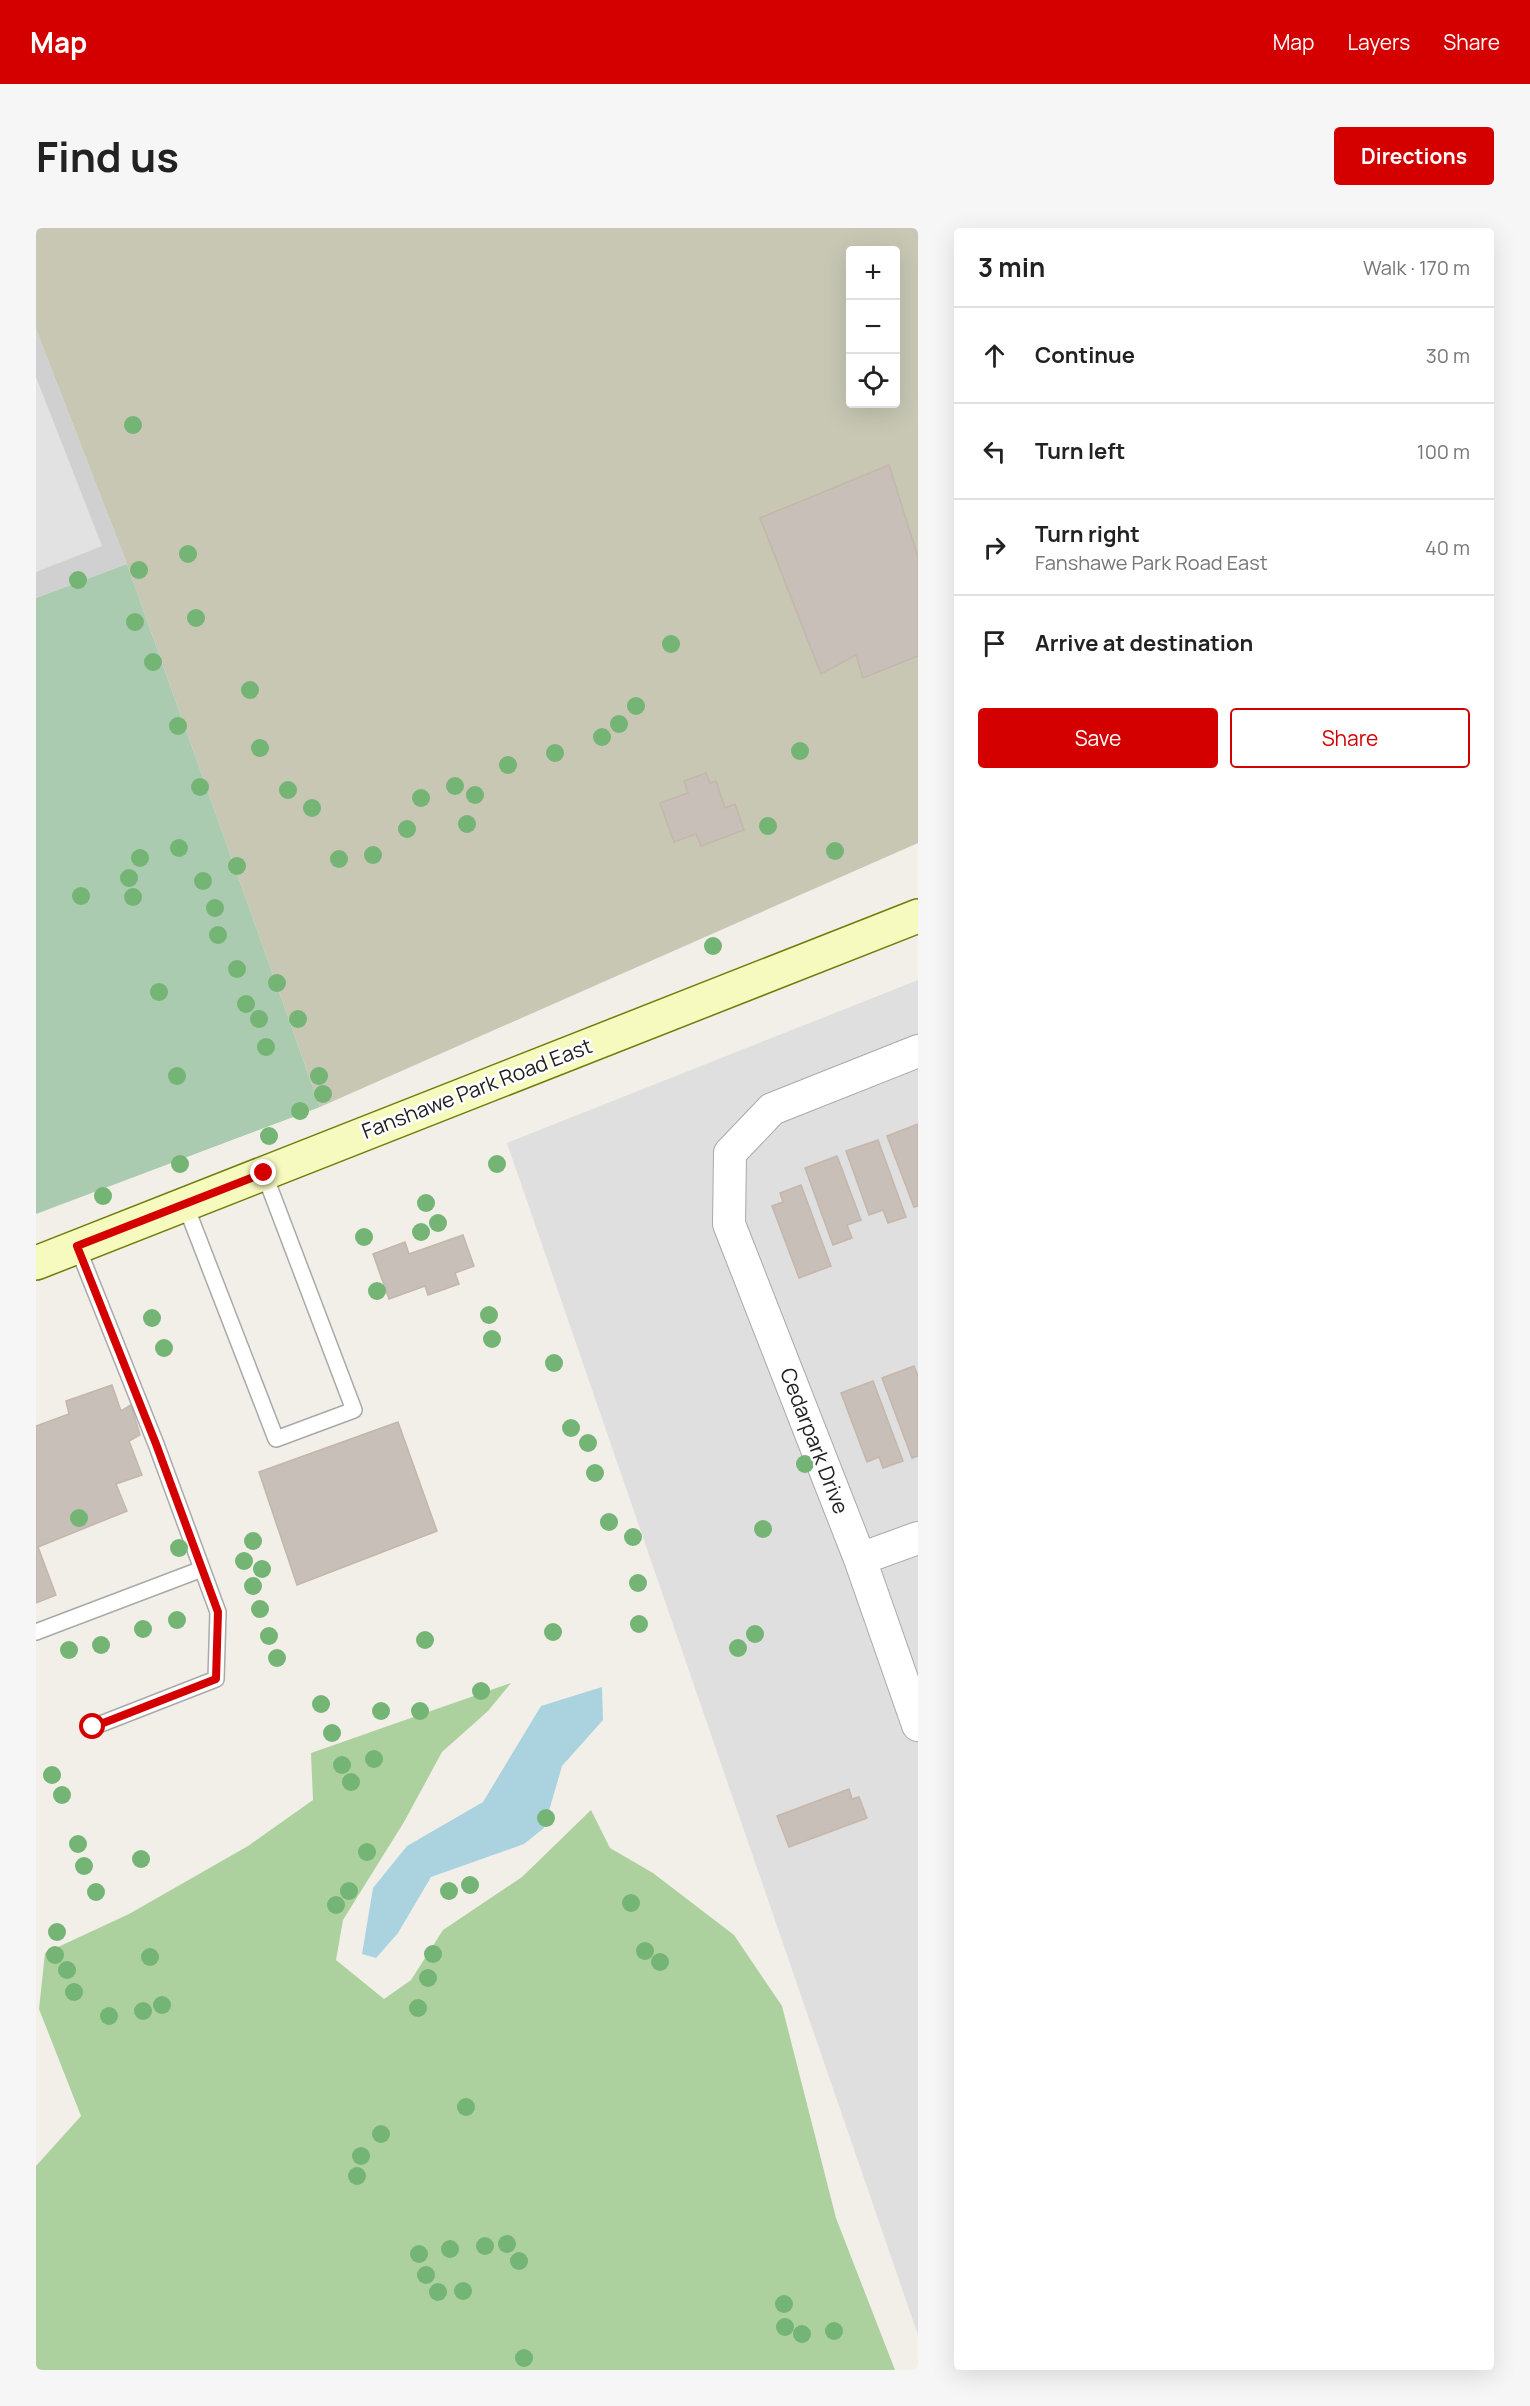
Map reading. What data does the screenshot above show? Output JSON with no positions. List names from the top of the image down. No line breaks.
{"streets":{"main road":["Fanshawe Park Road East"],"street":["Cedarpark Drive"]},"page":{"header":"Map","nav":["Map","Layers","Share"],"title":"Find us","buttons":["Directions",["Save","Share"]],"heading":["3 min","Walk · 170 m"],"map_buttons":["+","−"],"list":[["Continue","30 m"],["Turn left","100 m"],["Turn right","Fanshawe Park Road East","40 m"],"Arrive at destination"]}}
